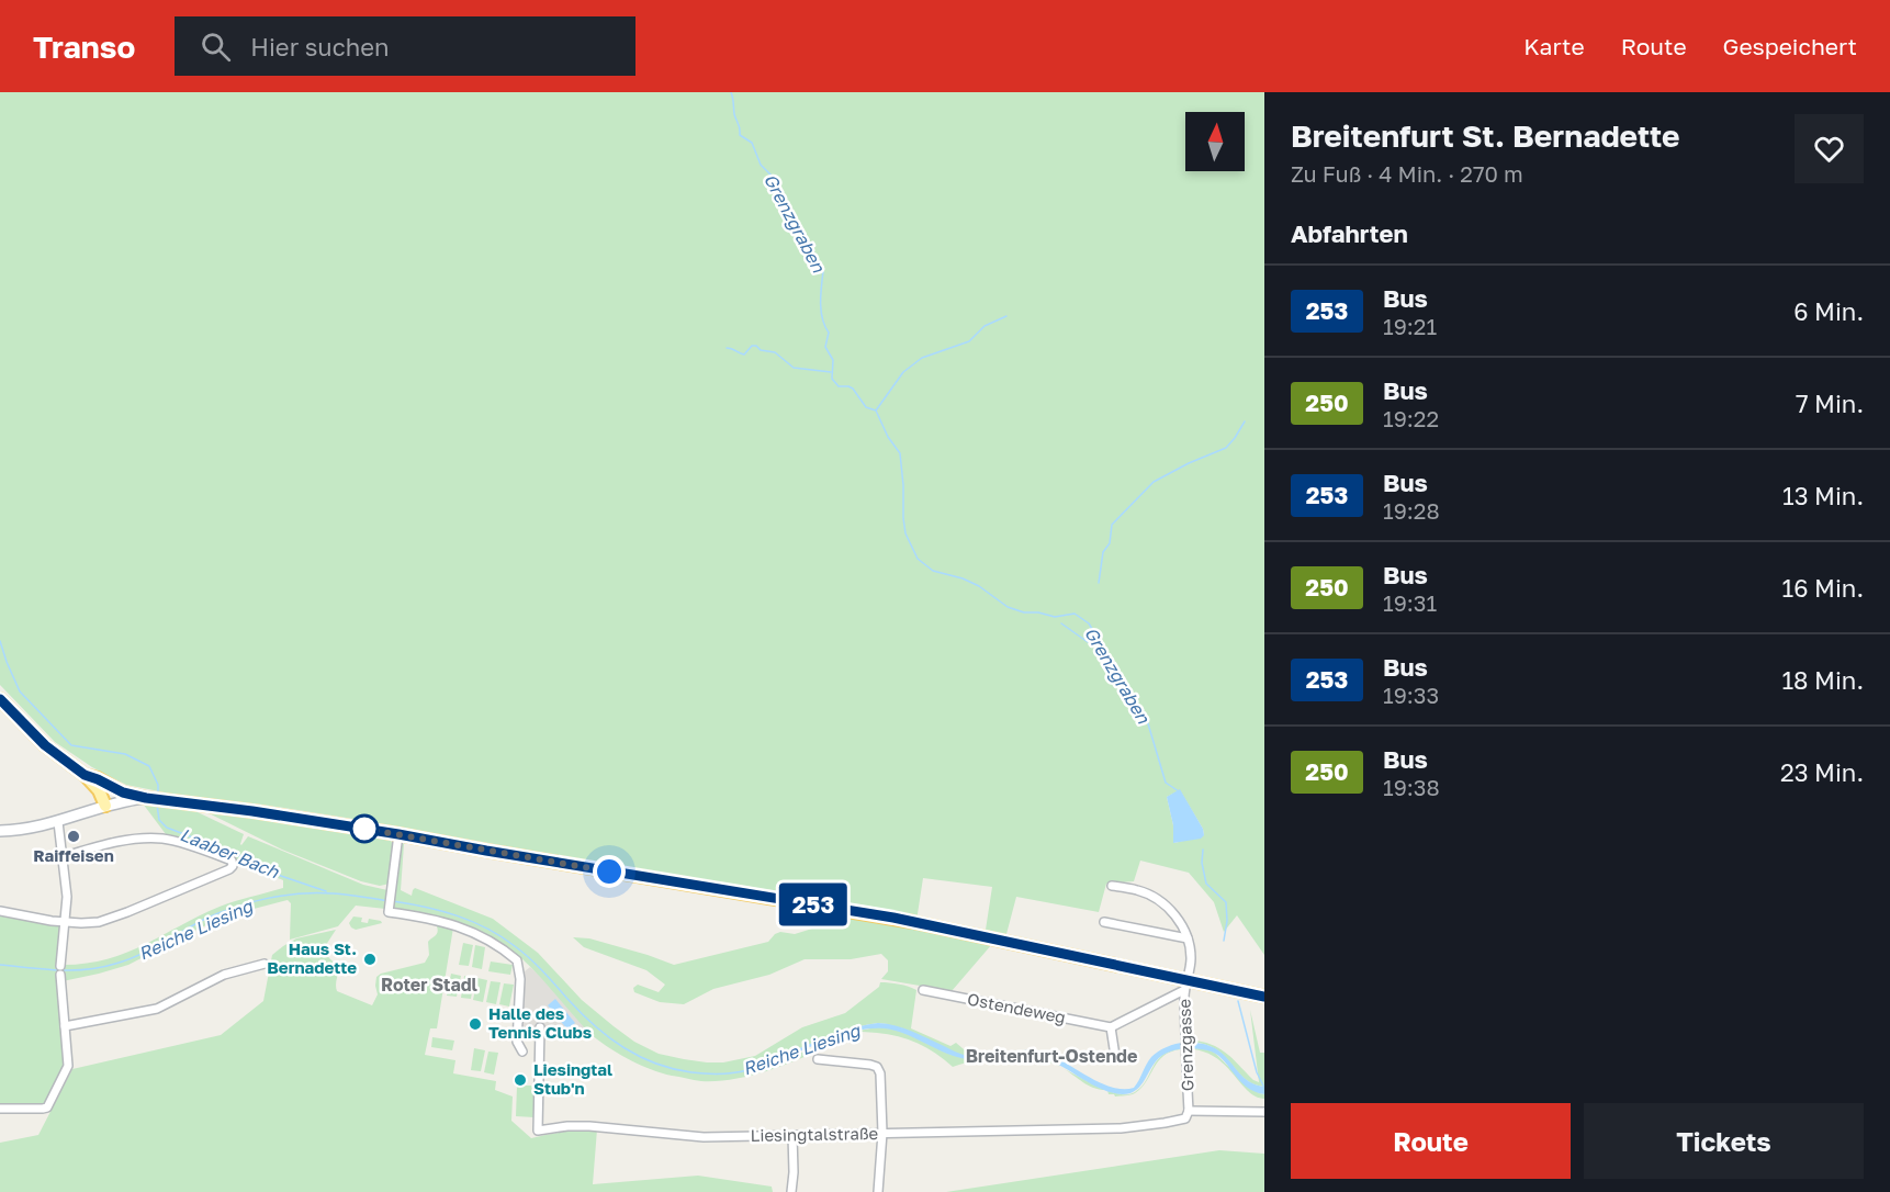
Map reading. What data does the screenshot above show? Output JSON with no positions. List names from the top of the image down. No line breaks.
{"streets":{"street":["Ostendeweg","Grenzgasse","Liesingtalstraße"]},"crossings":[["Grenzgasse","Liesingtalstraße"]],"districts":["Roter Stadl","Breitenfurt-Ostende"],"water":["Grenzgraben","Laaber Bach","Reiche Liesing"],"places":["Raiffeisen","Haus St. Bernadette","Halle des Tennis Clubs","Liesingtal Stub'n"],"lines":["bus line 253"],"north":"top","page":{"header":"Transo","search":"Hier suchen","nav":["Karte","Route","Gespeichert"],"on_map":"253","heading":[["Breitenfurt St. Bernadette","Zu Fuß · 4 Min. · 270 m"],"Abfahrten"],"list":[{"mark":"253","name":"Bus","note":"19:21","value":"6 Min."},{"mark":"250","name":"Bus","note":"19:22","value":"7 Min."},{"mark":"253","name":"Bus","note":"19:28","value":"13 Min."},{"mark":"250","name":"Bus","note":"19:31","value":"16 Min."},{"mark":"253","name":"Bus","note":"19:33","value":"18 Min."},{"mark":"250","name":"Bus","note":"19:38","value":"23 Min."}],"buttons":["Route","Tickets"]}}
